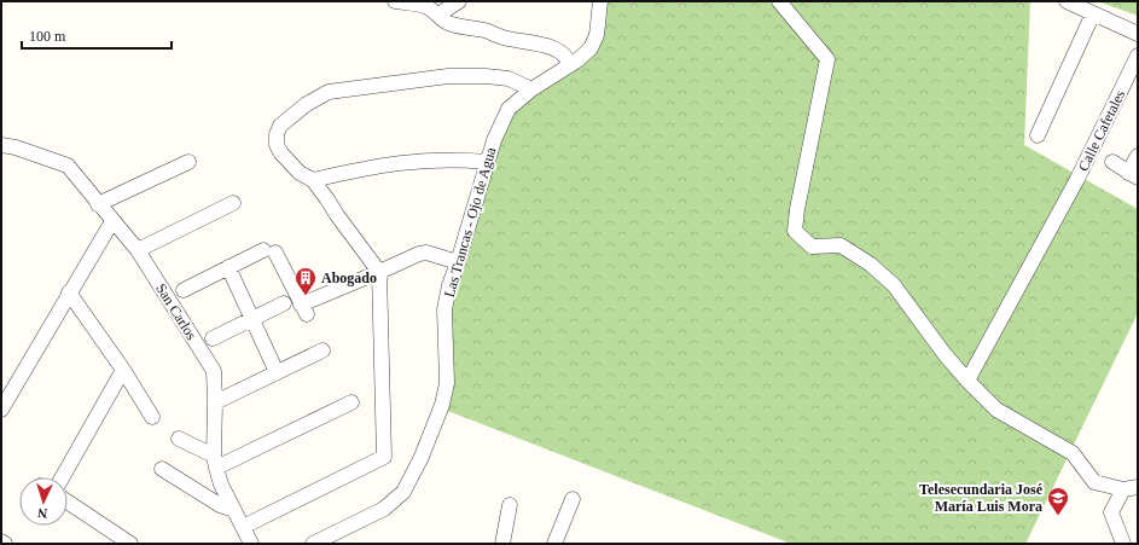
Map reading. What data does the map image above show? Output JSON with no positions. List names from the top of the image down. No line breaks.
{"streets":{"street":["Calle Cafetales","Las Trancas - Ojo de Agua","San Carlos"]},"places":{"building":["Abogado"],"school or university":["Telesecundaria José María Luis Mora"]},"scale_bar":"100 m","north":"bottom"}
